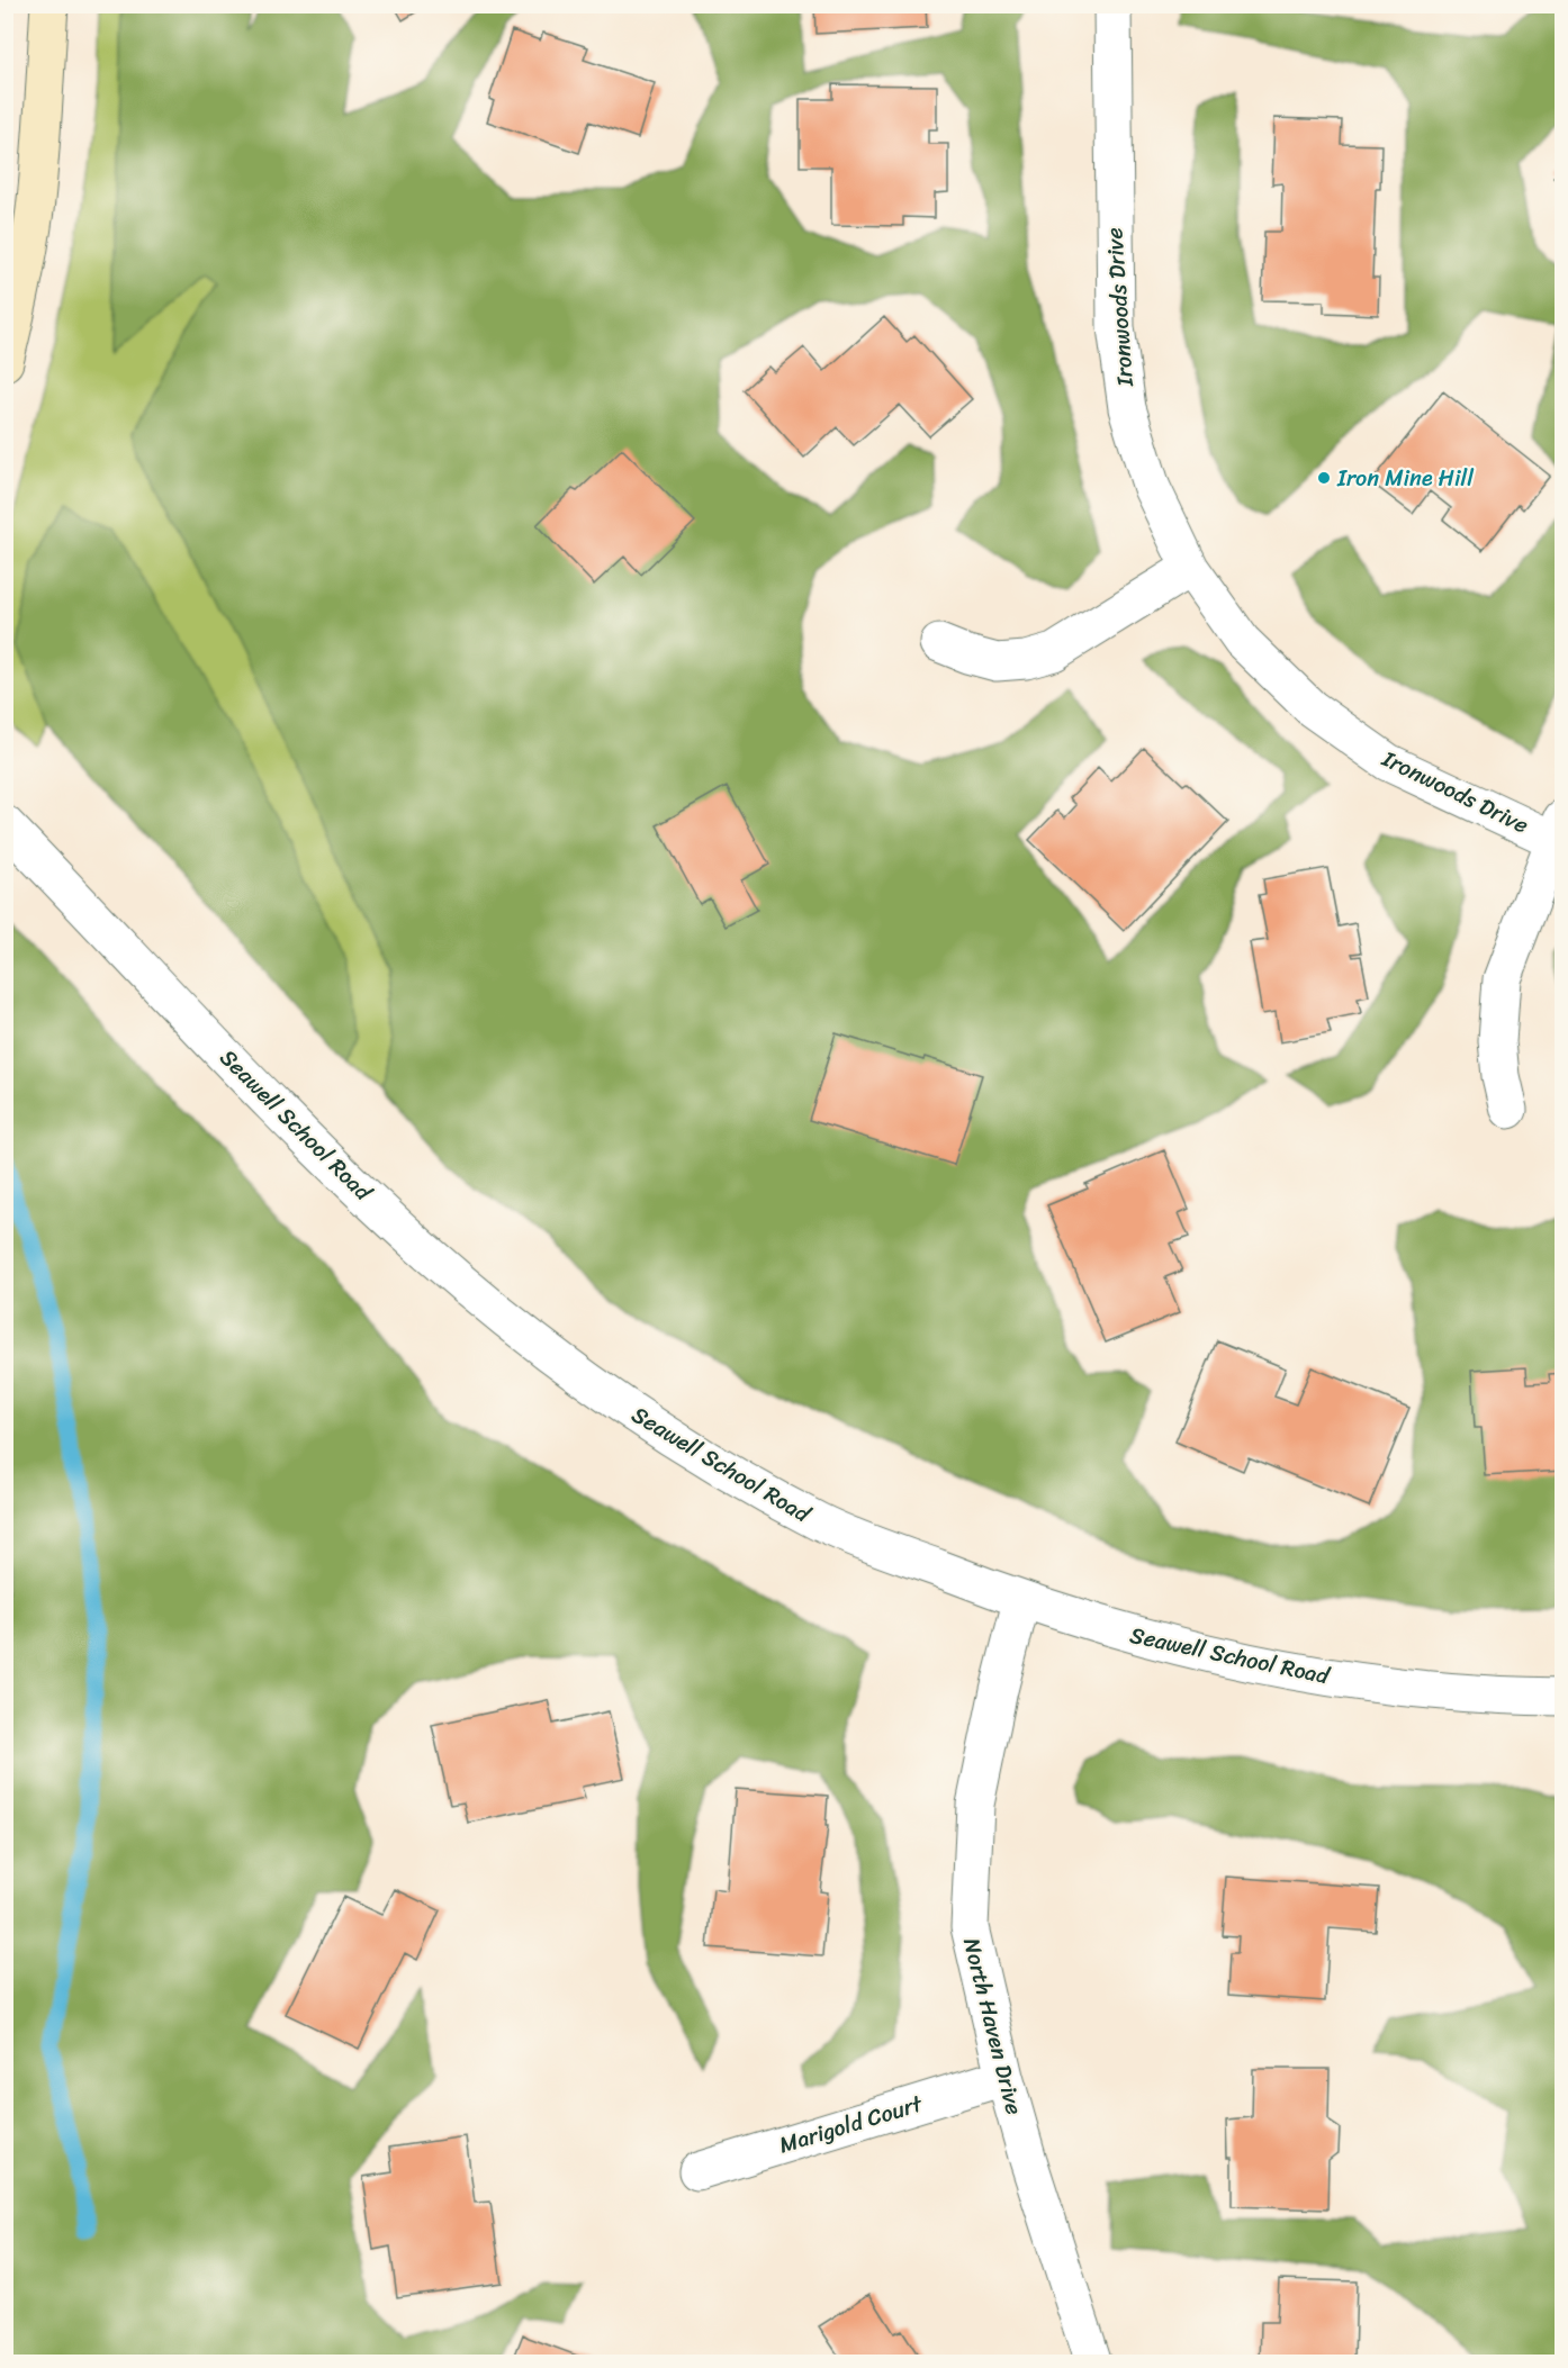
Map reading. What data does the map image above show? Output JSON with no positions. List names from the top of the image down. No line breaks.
{"streets":{"street":["Ironwoods Drive","Seawell School Road","North Haven Drive","Marigold Court"]},"crossings":[["Seawell School Road","North Haven Drive"],["North Haven Drive","Marigold Court"]],"places":["Iron Mine Hill"]}
